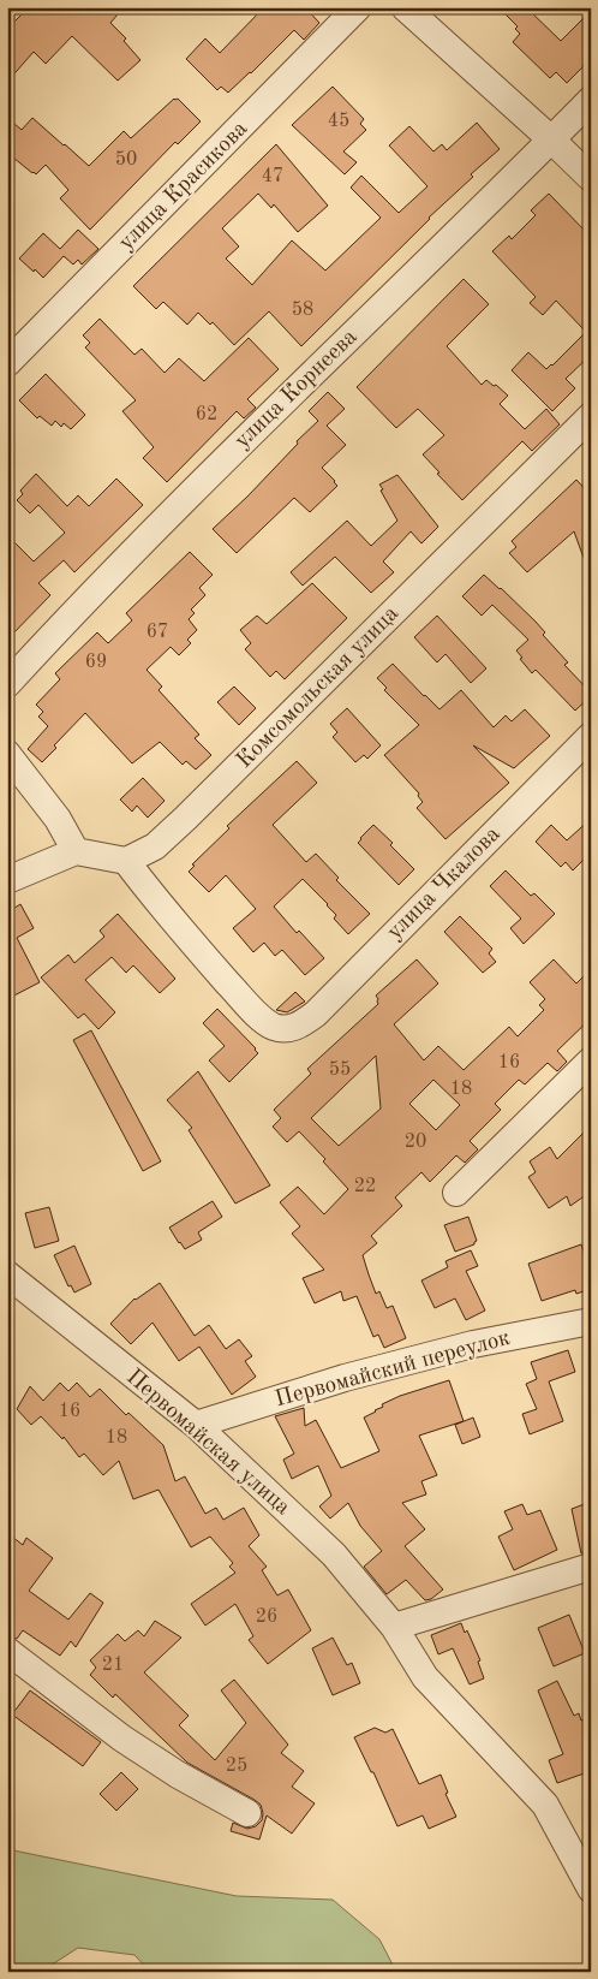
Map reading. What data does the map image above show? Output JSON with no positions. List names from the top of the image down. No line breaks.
{"streets":{"street":["улица Красикова","улица Корнеева","Комсомольская улица","улица Чкалова","Первомайский переулок","Первомайская улица"]},"crossings":[["Комсомольская улица","улица Чкалова"],["Первомайский переулок","Первомайская улица"]],"house_numbers":["45","50","47","58","62","67","69","16","55","18","20","22","16","18","26","21","25"]}
